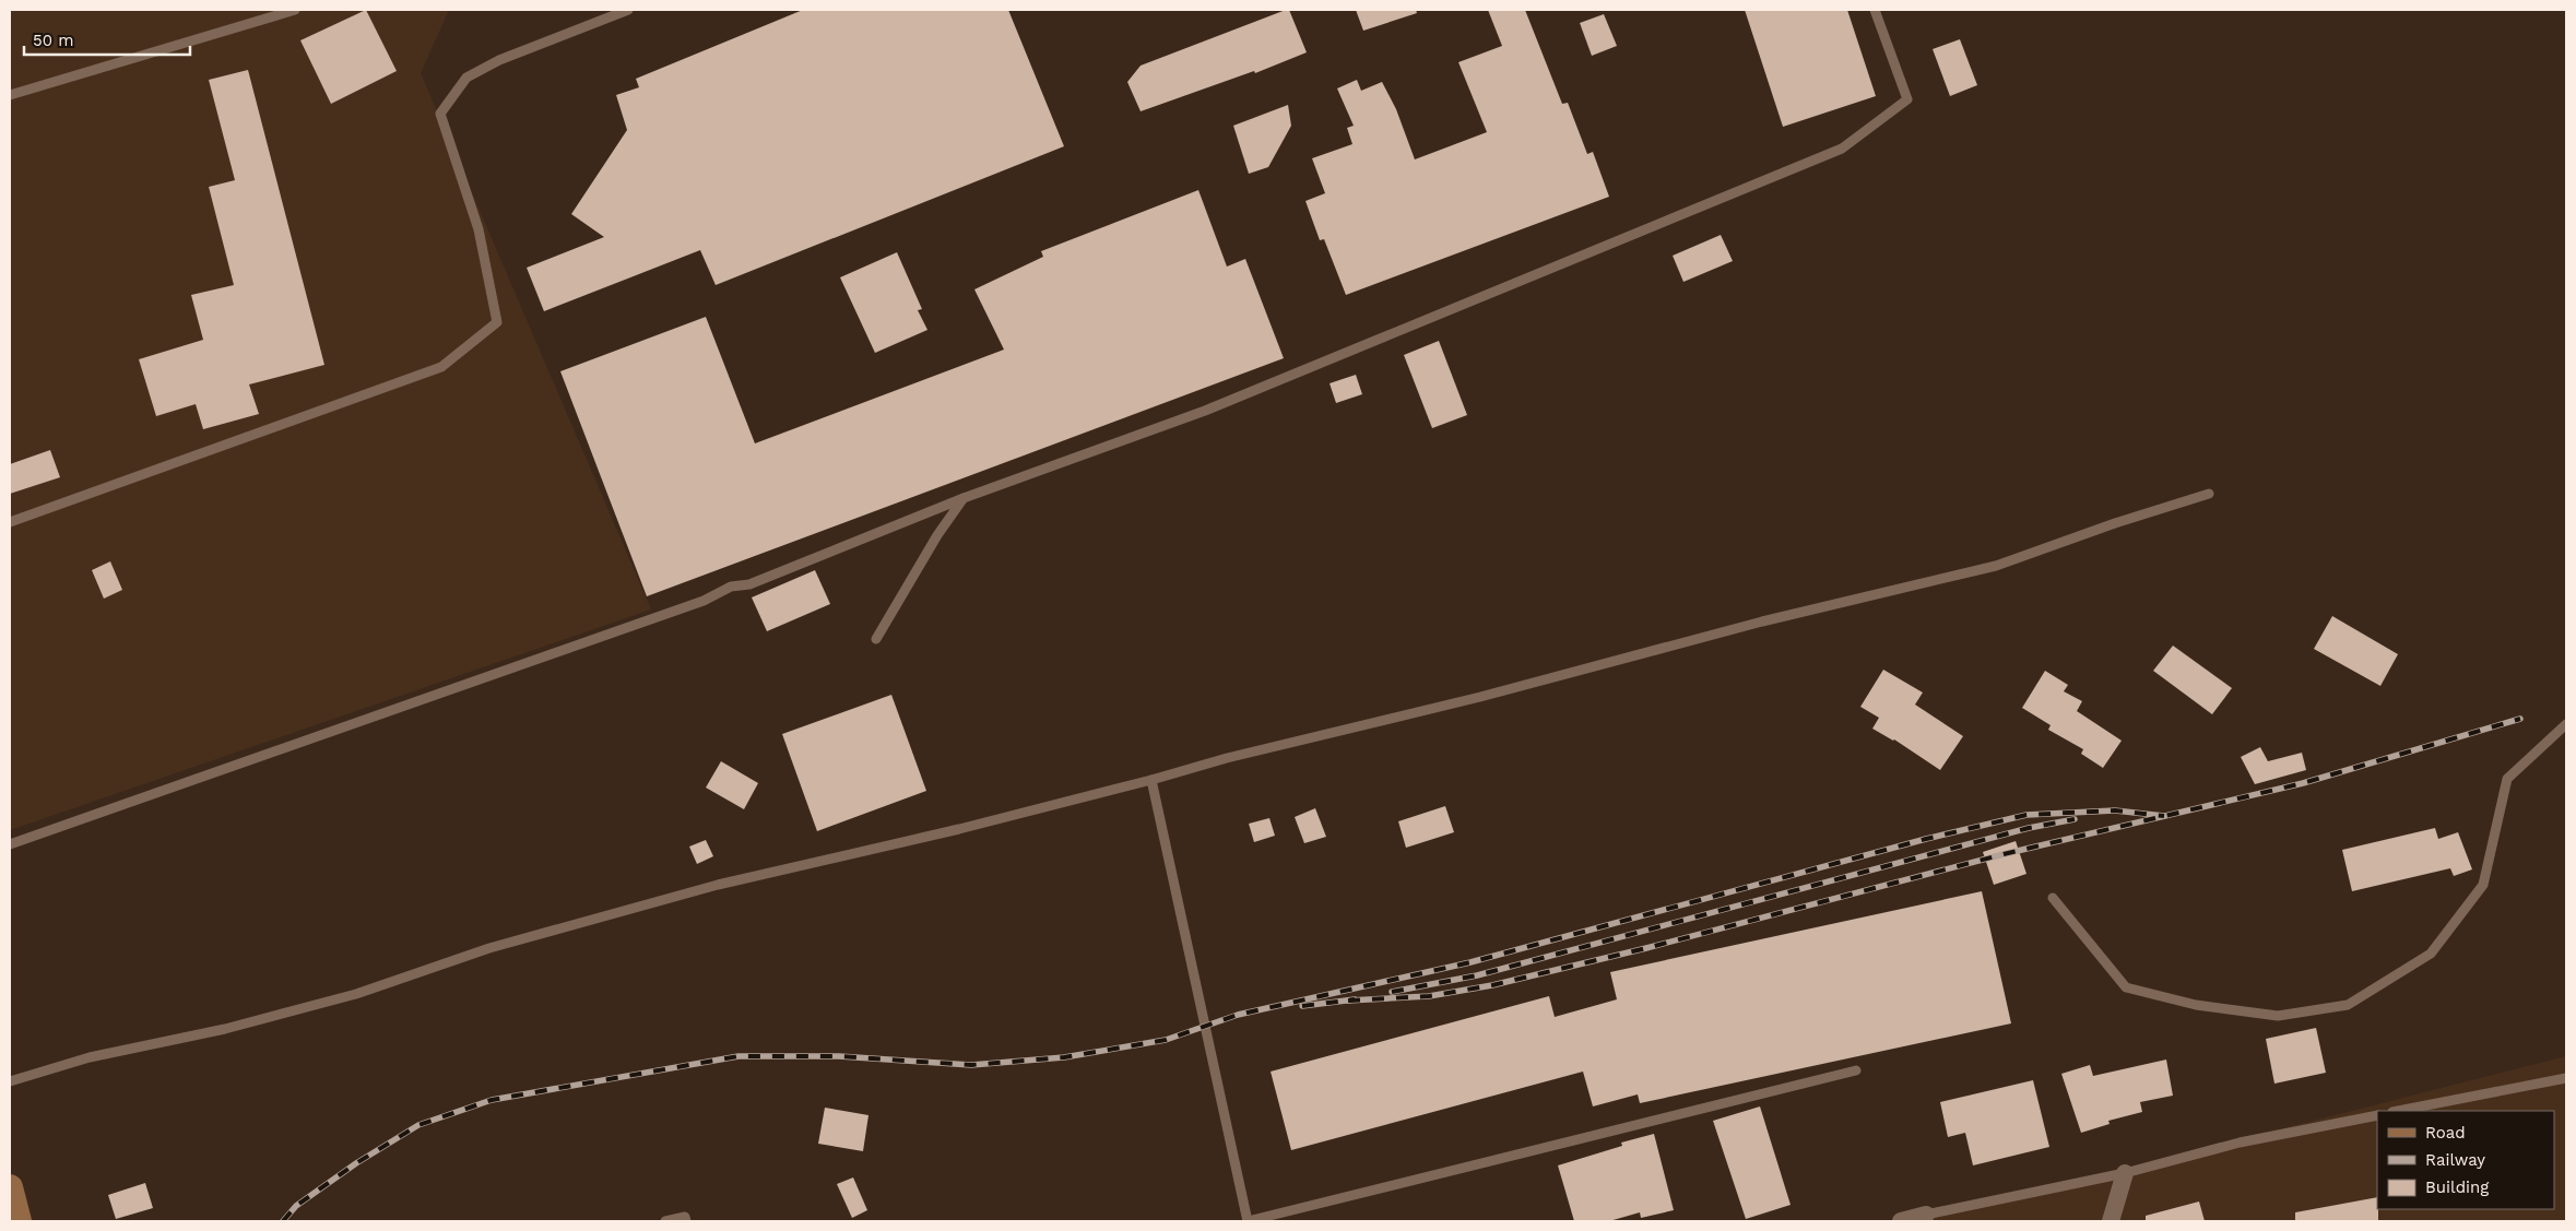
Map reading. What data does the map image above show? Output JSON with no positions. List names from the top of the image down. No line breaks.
{"legend":["Road","Railway","Building"],"scale_bar":"50 m"}
